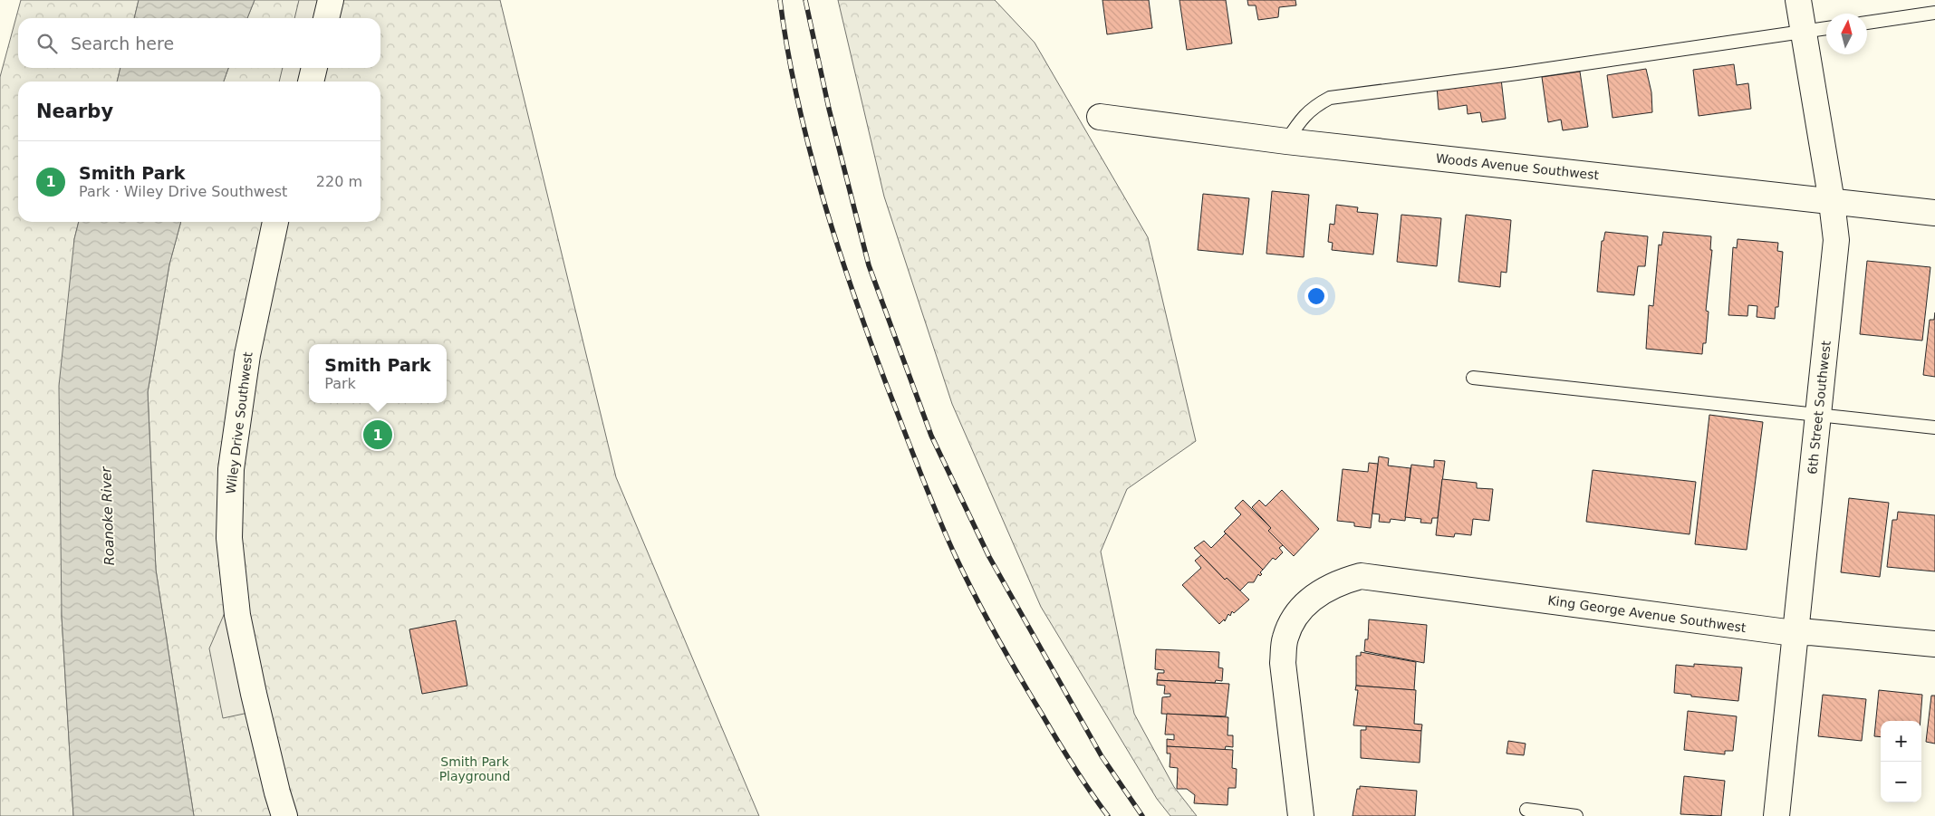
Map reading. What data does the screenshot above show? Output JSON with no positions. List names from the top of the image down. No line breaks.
{"streets":{"street":["Woods Avenue Southwest","6th Street Southwest","Wiley Drive Southwest","King George Avenue Southwest"]},"crossings":[["Woods Avenue Southwest","6th Street Southwest"],["6th Street Southwest","King George Avenue Southwest"]],"water":["Roanoke River"],"parks":["Smith Park Playground"],"north":"top","page":{"search":"Search here","heading":"Nearby","list":[{"mark":"1","name":"Smith Park","note":"Park · Wiley Drive Southwest","value":"220 m"}],"popup":["Smith Park","Park"],"pins":"1","map_buttons":["+","−"]}}
